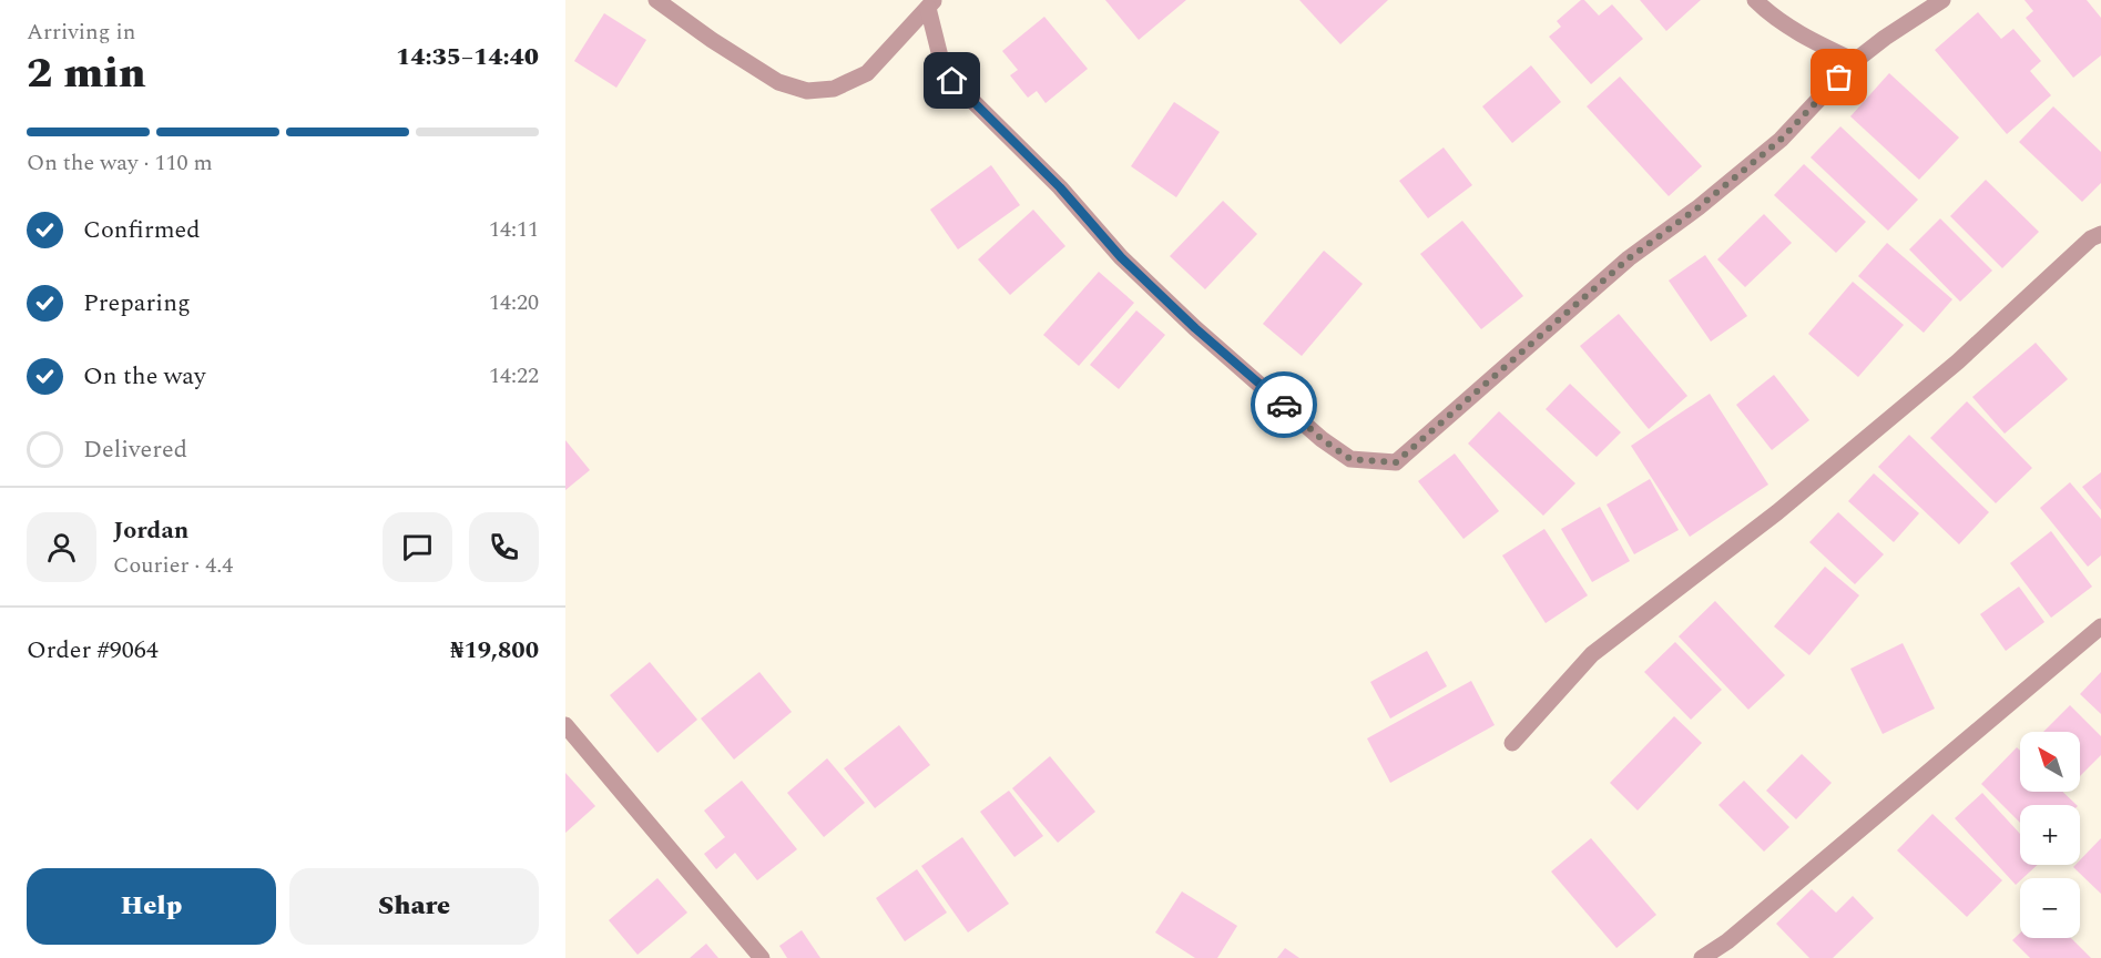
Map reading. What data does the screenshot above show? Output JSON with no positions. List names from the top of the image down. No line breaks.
{"north":"top left","page":{"heading":["2 min","Arriving in","14:35–14:40"],"panel":["Jordan","Courier · 4.4","Order #9064","₦19,800"],"bar":"On the way · 110 m","list":[["Confirmed","14:11"],["Preparing","14:20"],["On the way","14:22"],"Delivered"],"map_buttons":["+","−"],"buttons":["Help","Share"]}}
